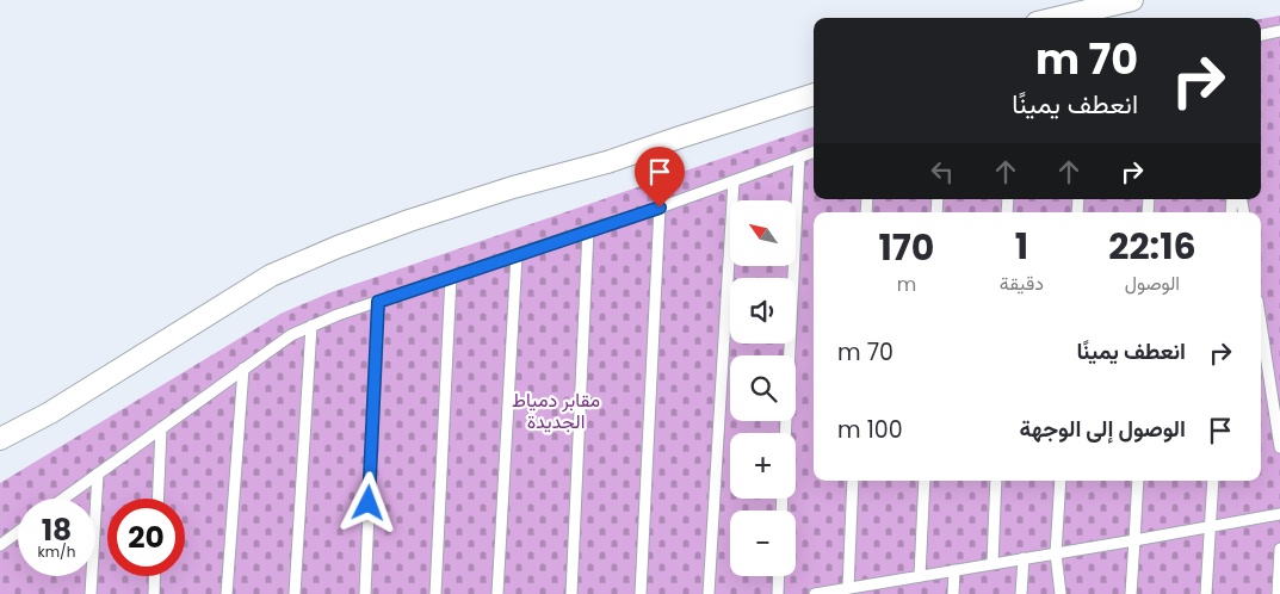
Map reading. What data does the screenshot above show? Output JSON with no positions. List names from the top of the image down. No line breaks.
{"parks":["مقابر دمياط الجديدة"],"north":"top left","page":{"turn":["70 m","انعطف يمينًا"],"map_buttons":["+","−"],"eta":["22:16","الوصول","1","دقيقة","170","m"],"list":[{"name":"انعطف يمينًا","value":"70 m"},{"name":"الوصول إلى الوجهة","value":"100 m"}],"speed":"18 km/h","limit":"20"}}
